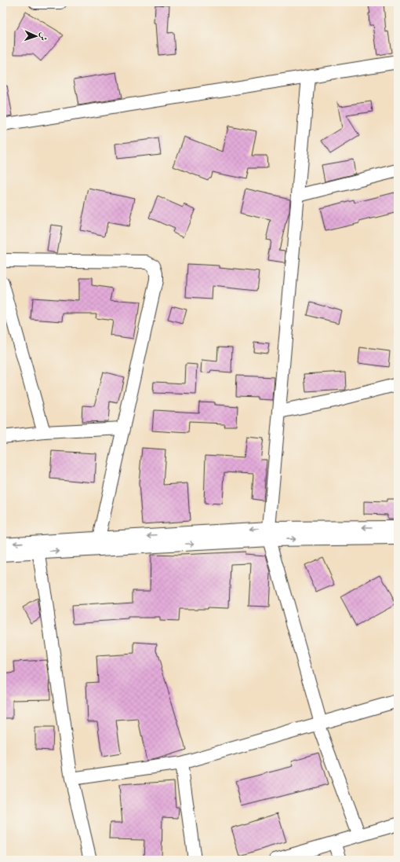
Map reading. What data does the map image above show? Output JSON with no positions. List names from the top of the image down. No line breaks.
{"north":"right"}
